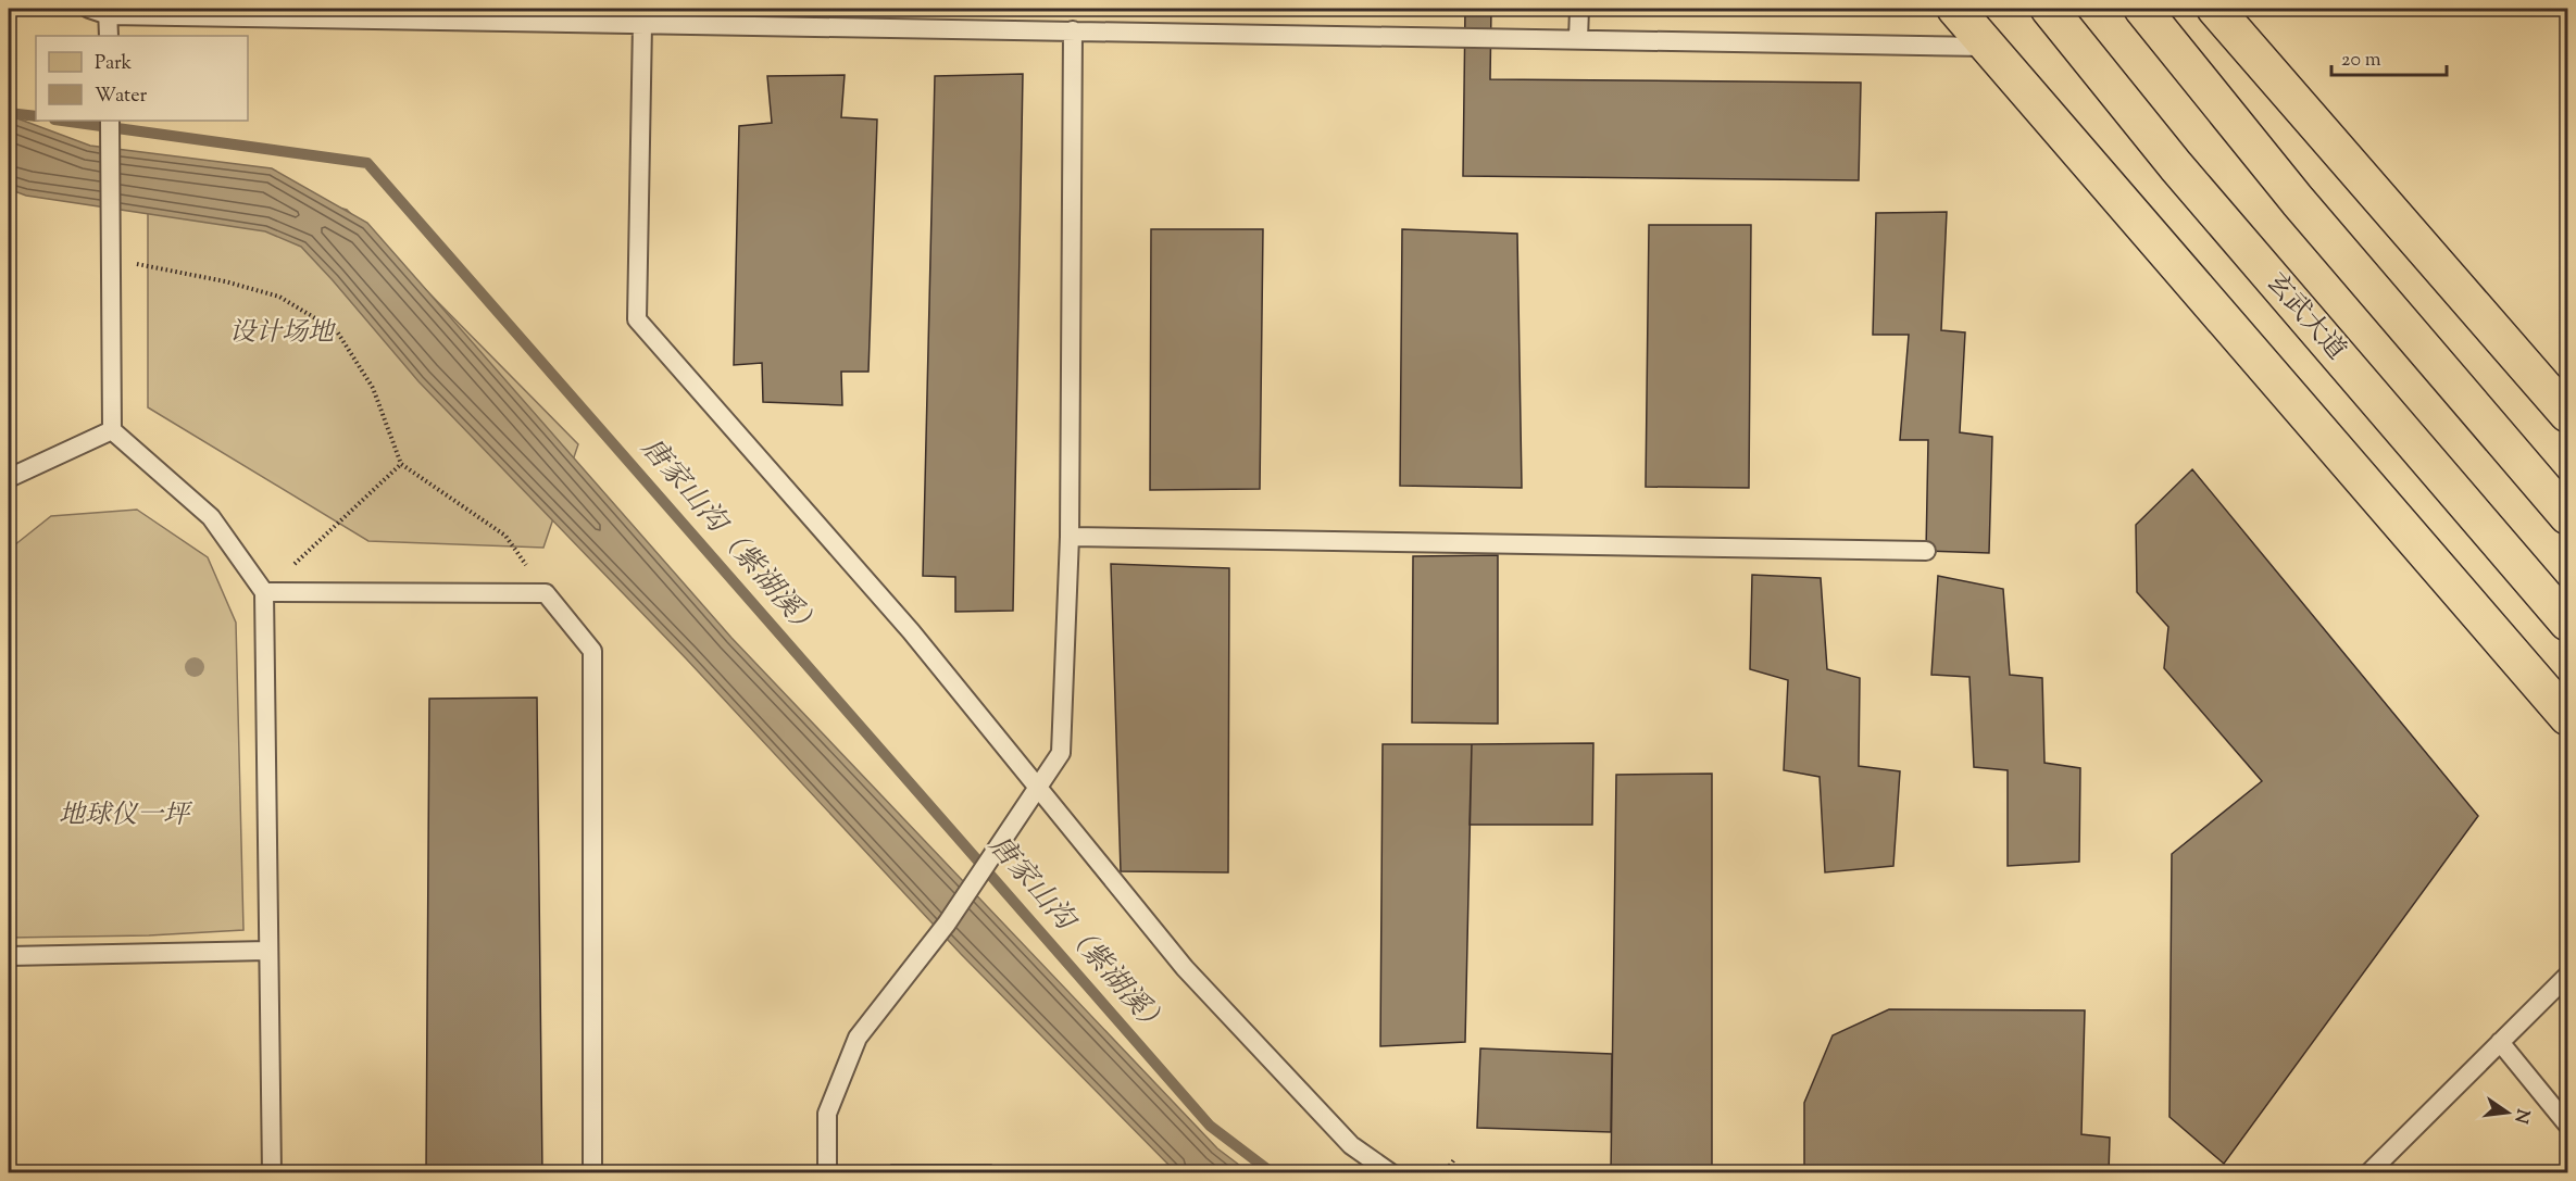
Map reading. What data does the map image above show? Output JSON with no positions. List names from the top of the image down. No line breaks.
{"streets":{"highway":["玄武大道"]},"water":["唐家山沟（紫湖溪）"],"parks":["设计场地","地球仪一坪"],"legend":["Park","Water"],"scale_bar":"20 m","north":"right"}
